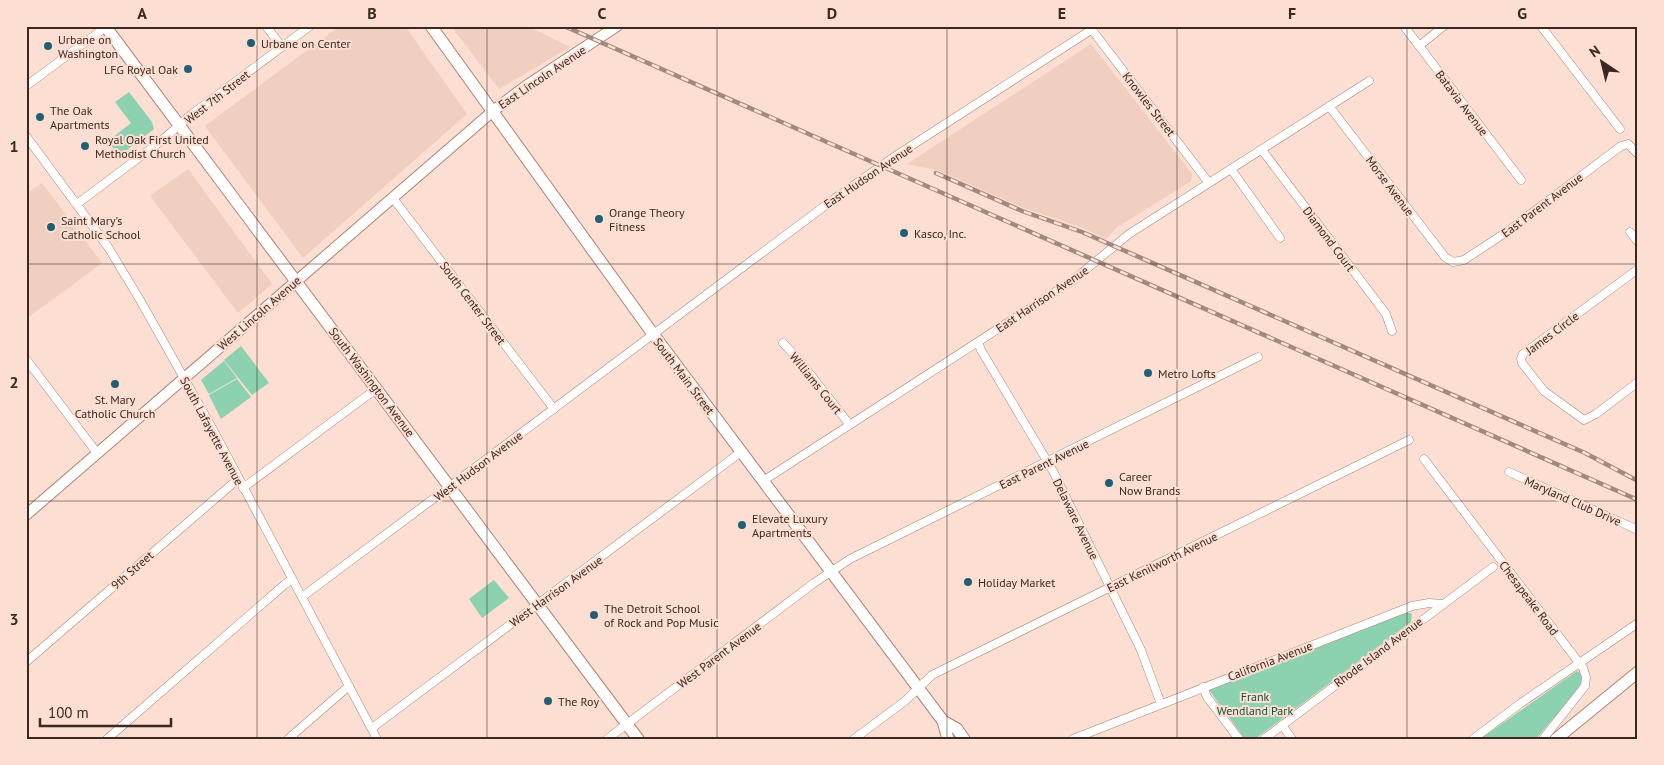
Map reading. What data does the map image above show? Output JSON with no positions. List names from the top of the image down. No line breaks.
{"streets":{"main road":["South Main Street","South Washington Avenue"],"street":["East Lincoln Avenue","West 7th Street","Batavia Avenue","Knowles Street","East Hudson Avenue","Morse Avenue","East Parent Avenue","Diamond Court","East Harrison Avenue","South Center Street","West Lincoln Avenue","James Circle","Williams Court","South Lafayette Avenue","West Hudson Avenue","Maryland Club Drive","Delaware Avenue","East Kenilworth Avenue","9th Street","West Harrison Avenue","Chesapeake Road","Rhode Island Avenue","West Parent Avenue","California Avenue"]},"crossings":[["East Lincoln Avenue","West Lincoln Avenue"],["East Lincoln Avenue","South Main Street"],["West 7th Street","South Washington Avenue"],["West 7th Street","South Lafayette Avenue"],["Knowles Street","East Hudson Avenue"],["Knowles Street","East Harrison Avenue"],["East Hudson Avenue","South Main Street"],["East Hudson Avenue","West Hudson Avenue"],["Morse Avenue","East Parent Avenue"],["Morse Avenue","East Harrison Avenue"],["East Parent Avenue","South Main Street"],["East Parent Avenue","Delaware Avenue"],["East Parent Avenue","West Parent Avenue"],["Diamond Court","East Harrison Avenue"],["East Harrison Avenue","South Main Street"],["East Harrison Avenue","Williams Court"],["East Harrison Avenue","Delaware Avenue"],["South Center Street","West Lincoln Avenue"],["South Center Street","West Hudson Avenue"],["West Lincoln Avenue","South Main Street"],["West Lincoln Avenue","South Washington Avenue"],["West Lincoln Avenue","South Lafayette Avenue"],["South Main Street","West Hudson Avenue"],["South Main Street","East Kenilworth Avenue"],["South Main Street","West Harrison Avenue"],["South Main Street","West Parent Avenue"],["South Washington Avenue","West Hudson Avenue"],["South Washington Avenue","West Harrison Avenue"],["South Washington Avenue","West Parent Avenue"],["South Lafayette Avenue","West Hudson Avenue"],["South Lafayette Avenue","9th Street"],["South Lafayette Avenue","West Harrison Avenue"],["Delaware Avenue","East Kenilworth Avenue"],["Delaware Avenue","California Avenue"],["Rhode Island Avenue","California Avenue"]],"parks":["Frank Wendland Park"],"places":["Urbane on Center","Urbane on Washington","LFG Royal Oak","The Oak Apartments","Royal Oak First United Methodist Church","Orange Theory Fitness","Saint Mary's Catholic School","Kasco, Inc.","Metro Lofts","St. Mary Catholic Church","Career Now Brands","Elevate Luxury Apartments","Holiday Market","The Detroit School of Rock and Pop Music","The Roy"],"scale_bar":"100 m","north":"top left","grid":{"columns":["A","B","C","D","E","F","G"],"rows":["1","2","3"]}}
